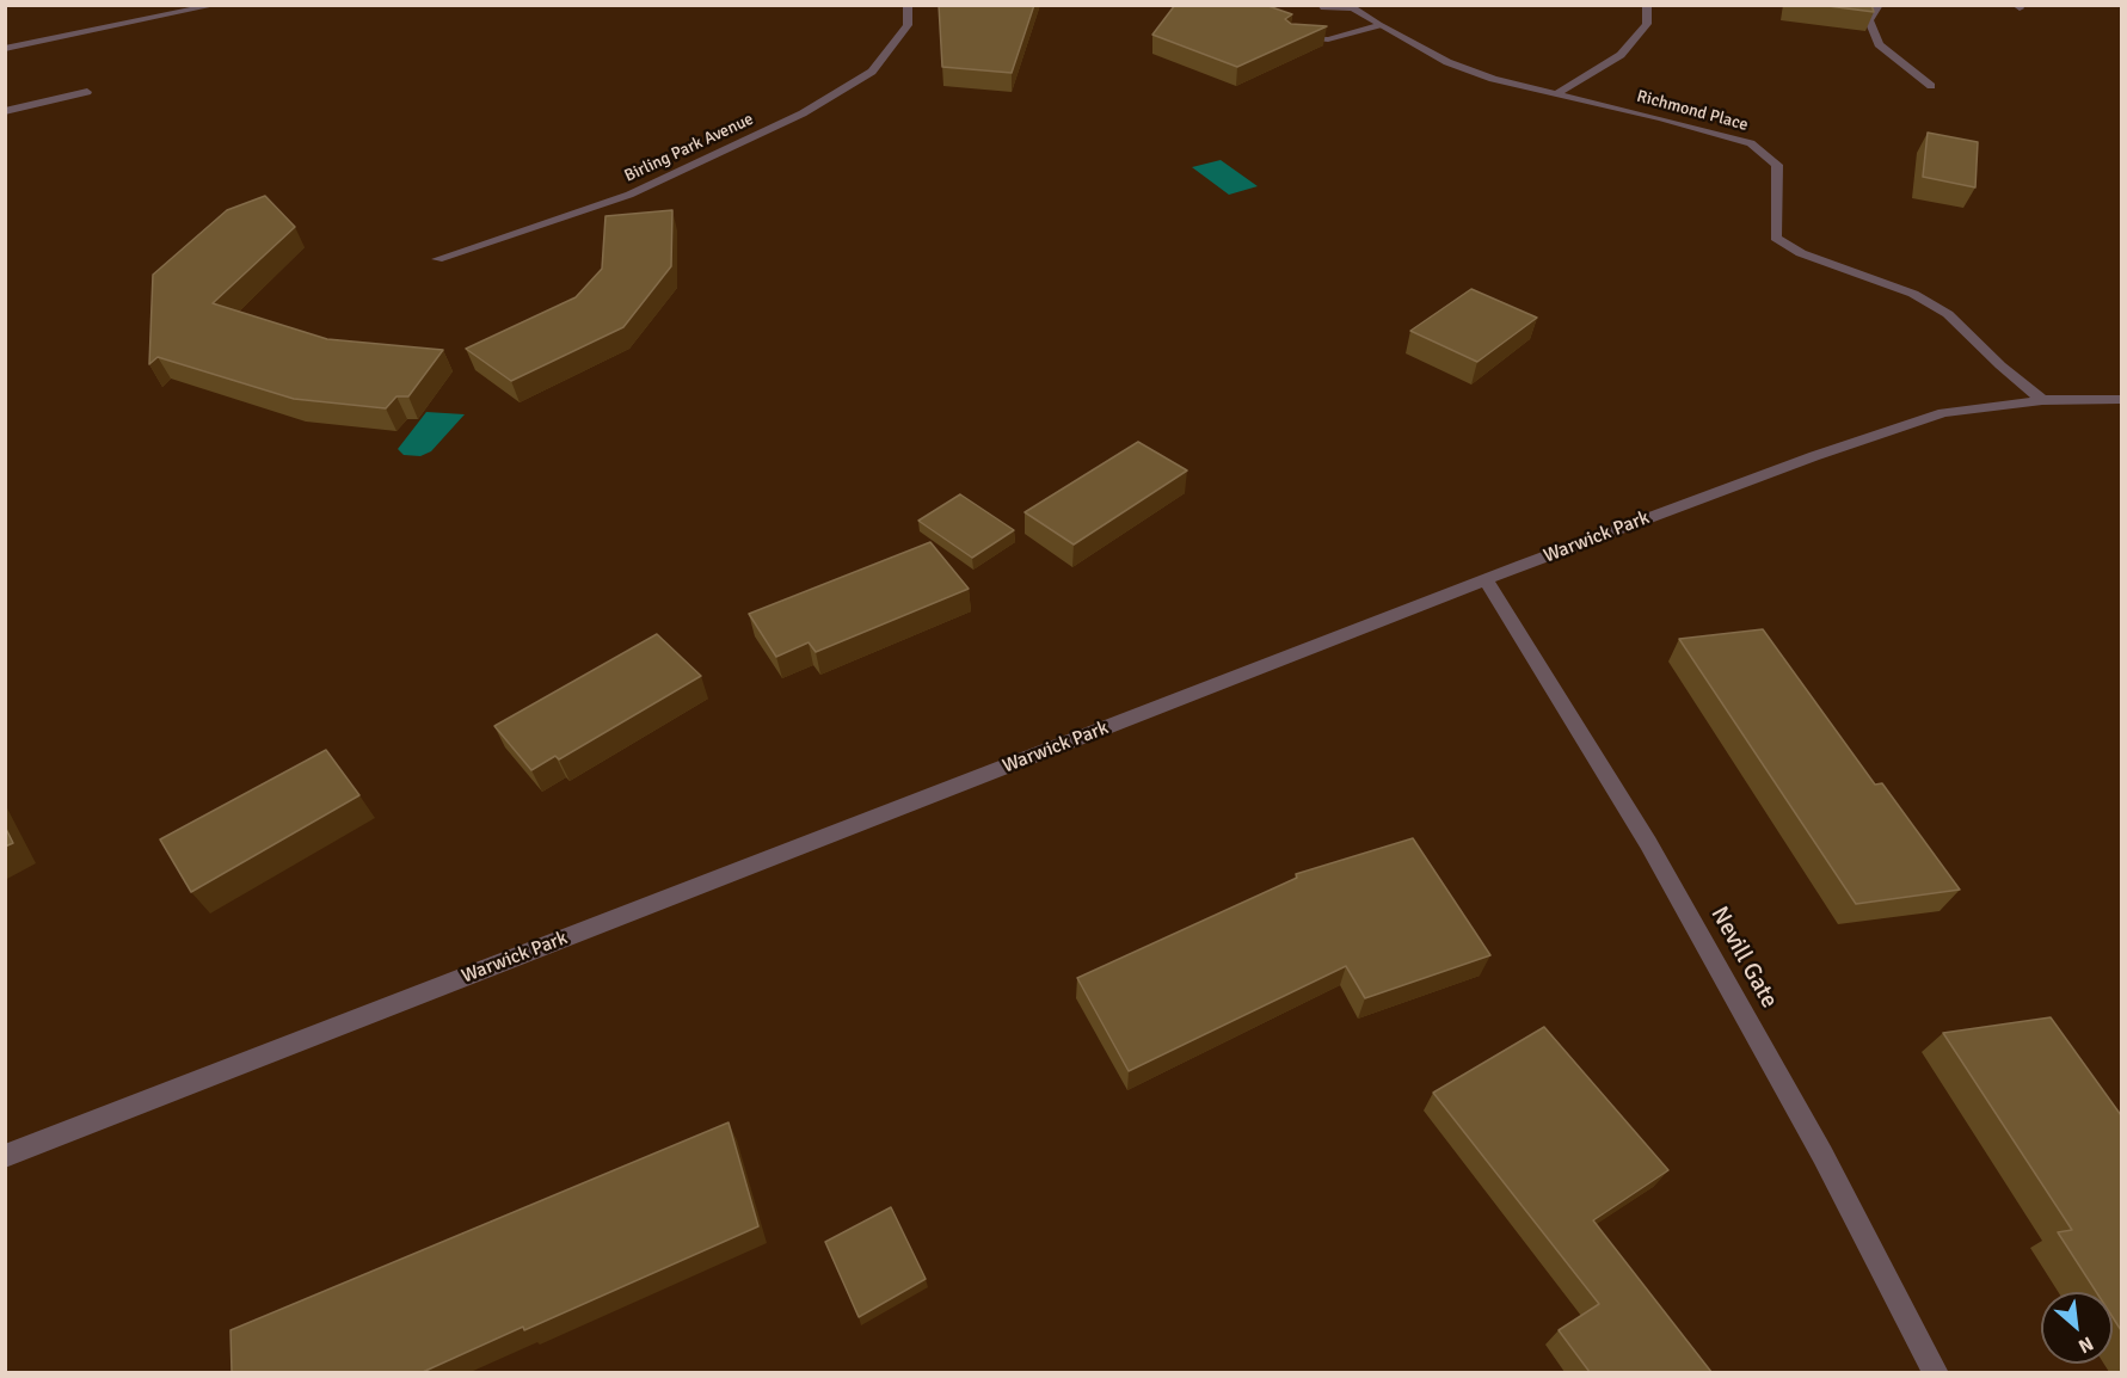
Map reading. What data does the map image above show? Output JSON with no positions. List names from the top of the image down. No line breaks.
{"streets":{"street":["Richmond Place","Birling Park Avenue","Warwick Park","Nevill Gate"]},"crossings":[["Richmond Place","Warwick Park"],["Warwick Park","Nevill Gate"]],"north":"bottom right"}
